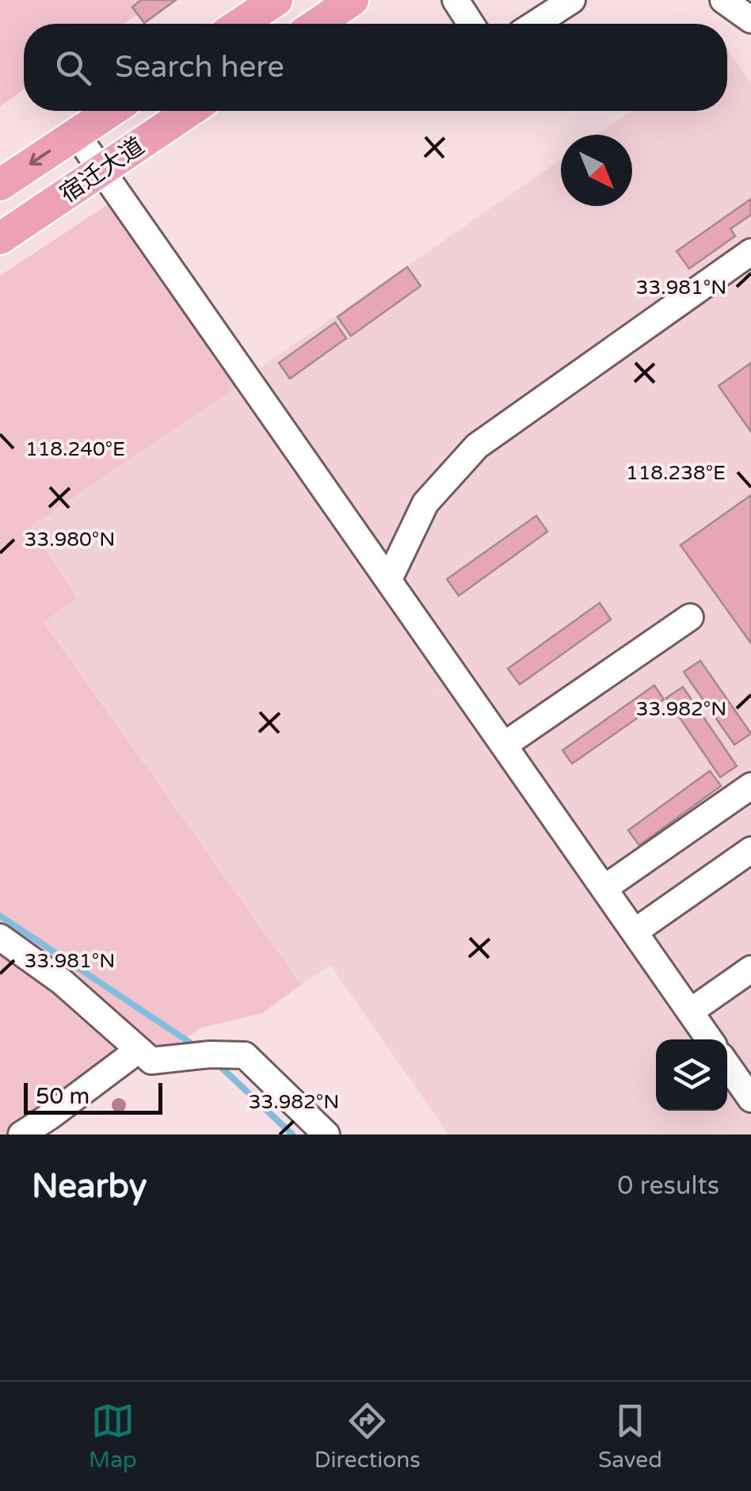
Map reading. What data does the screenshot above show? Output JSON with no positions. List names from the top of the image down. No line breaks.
{"streets":{"main road":["宿迁大道"]},"scale_bar":"50 m","north":"bottom right","page":{"search":"Search here","scale":"50 m","heading":["Nearby","0 results"],"nav":["Map","Directions","Saved"]},"coordinates":["33.981°N","118.240°E","118.238°E","33.980°N","33.982°N"]}
